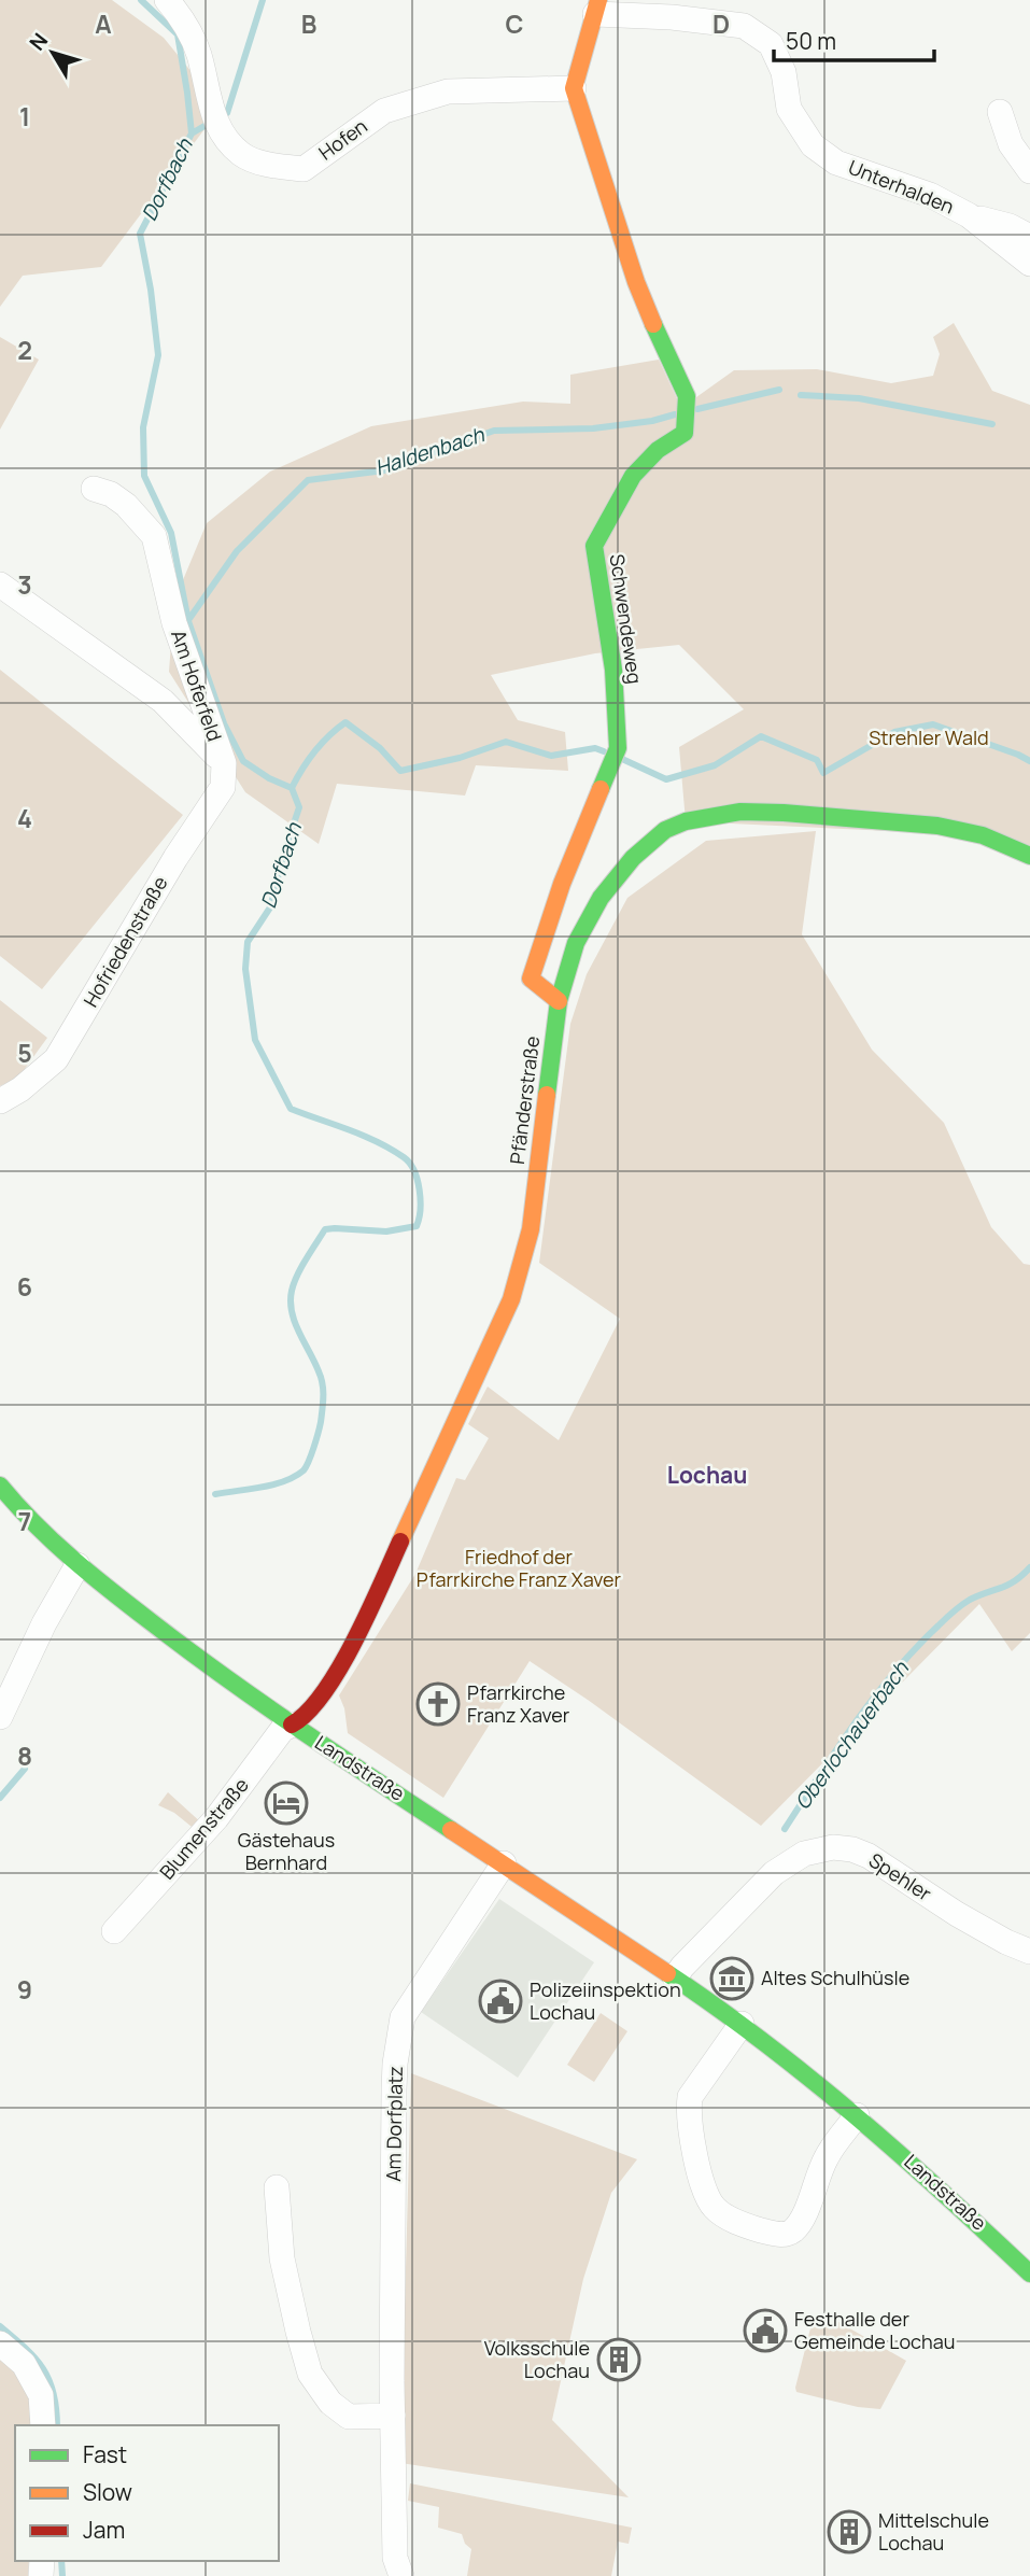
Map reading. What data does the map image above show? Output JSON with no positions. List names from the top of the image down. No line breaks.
{"streets":{"street":["Hofen","Unterhalden","Schwendeweg","Am Hoferfeld","Hofriedenstraße","Pfänderstraße","Landstraße","Blumenstraße","Spehler","Am Dorfplatz"]},"crossings":[["Hofen","Schwendeweg"],["Schwendeweg","Pfänderstraße"],["Am Hoferfeld","Hofriedenstraße"],["Pfänderstraße","Landstraße"],["Pfänderstraße","Blumenstraße"],["Landstraße","Blumenstraße"],["Landstraße","Spehler"],["Landstraße","Am Dorfplatz"]],"districts":["Lochau"],"water":["Dorfbach","Haldenbach","Oberlochauerbach"],"parks":["Strehler Wald","Friedhof der Pfarrkirche Franz Xaver"],"places":{"church":["Pfarrkirche Franz Xaver"],"hotel":["Gästehaus Bernhard"],"museum":["Altes Schulhüsle"],"public building":["Polizeiinspektion Lochau","Festhalle der Gemeinde Lochau"],"building":["Volksschule Lochau","Mittelschule Lochau"]},"legend":["Fast","Slow","Jam"],"scale_bar":"50 m","north":"top left","grid":{"columns":["A","B","C","D"],"rows":["1","2","3","4","5","6","7","8","9"]}}
